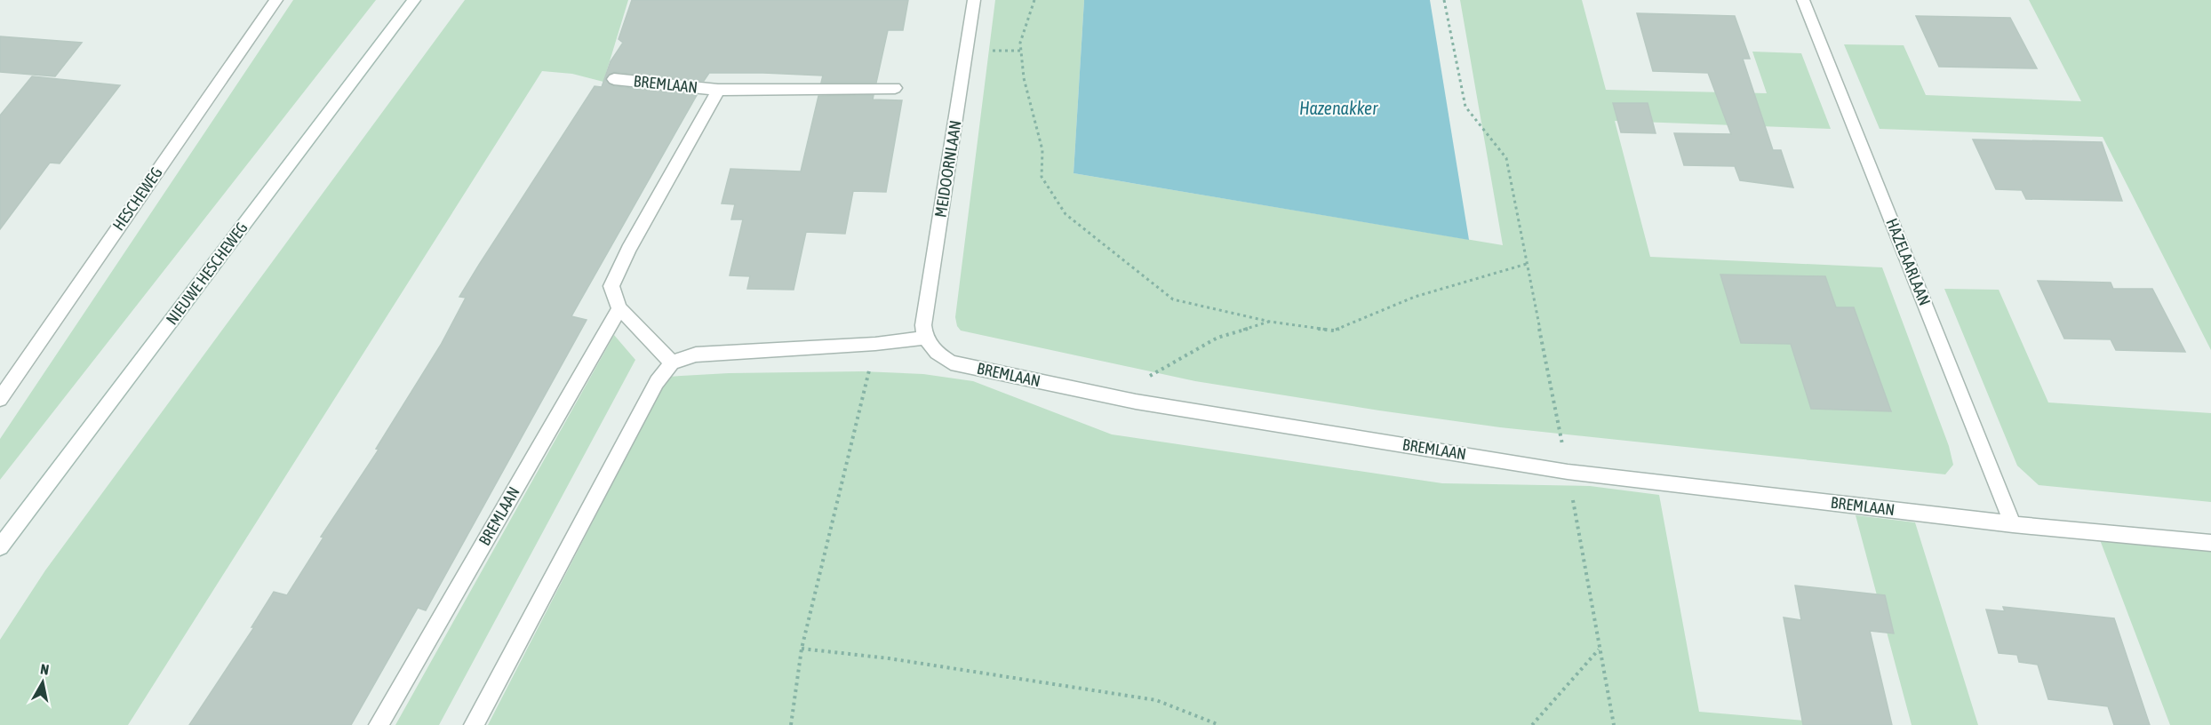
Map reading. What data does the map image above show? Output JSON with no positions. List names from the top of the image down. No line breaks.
{"streets":{"street":["BREMLAAN","MEIDOORNLAAN","HESCHEWEG","HAZELAARLAAN","NIEUWE HESCHEWEG"]},"crossings":[["BREMLAAN","MEIDOORNLAAN"],["BREMLAAN","HAZELAARLAAN"]],"water":["Hazenakker"],"north":"top"}
